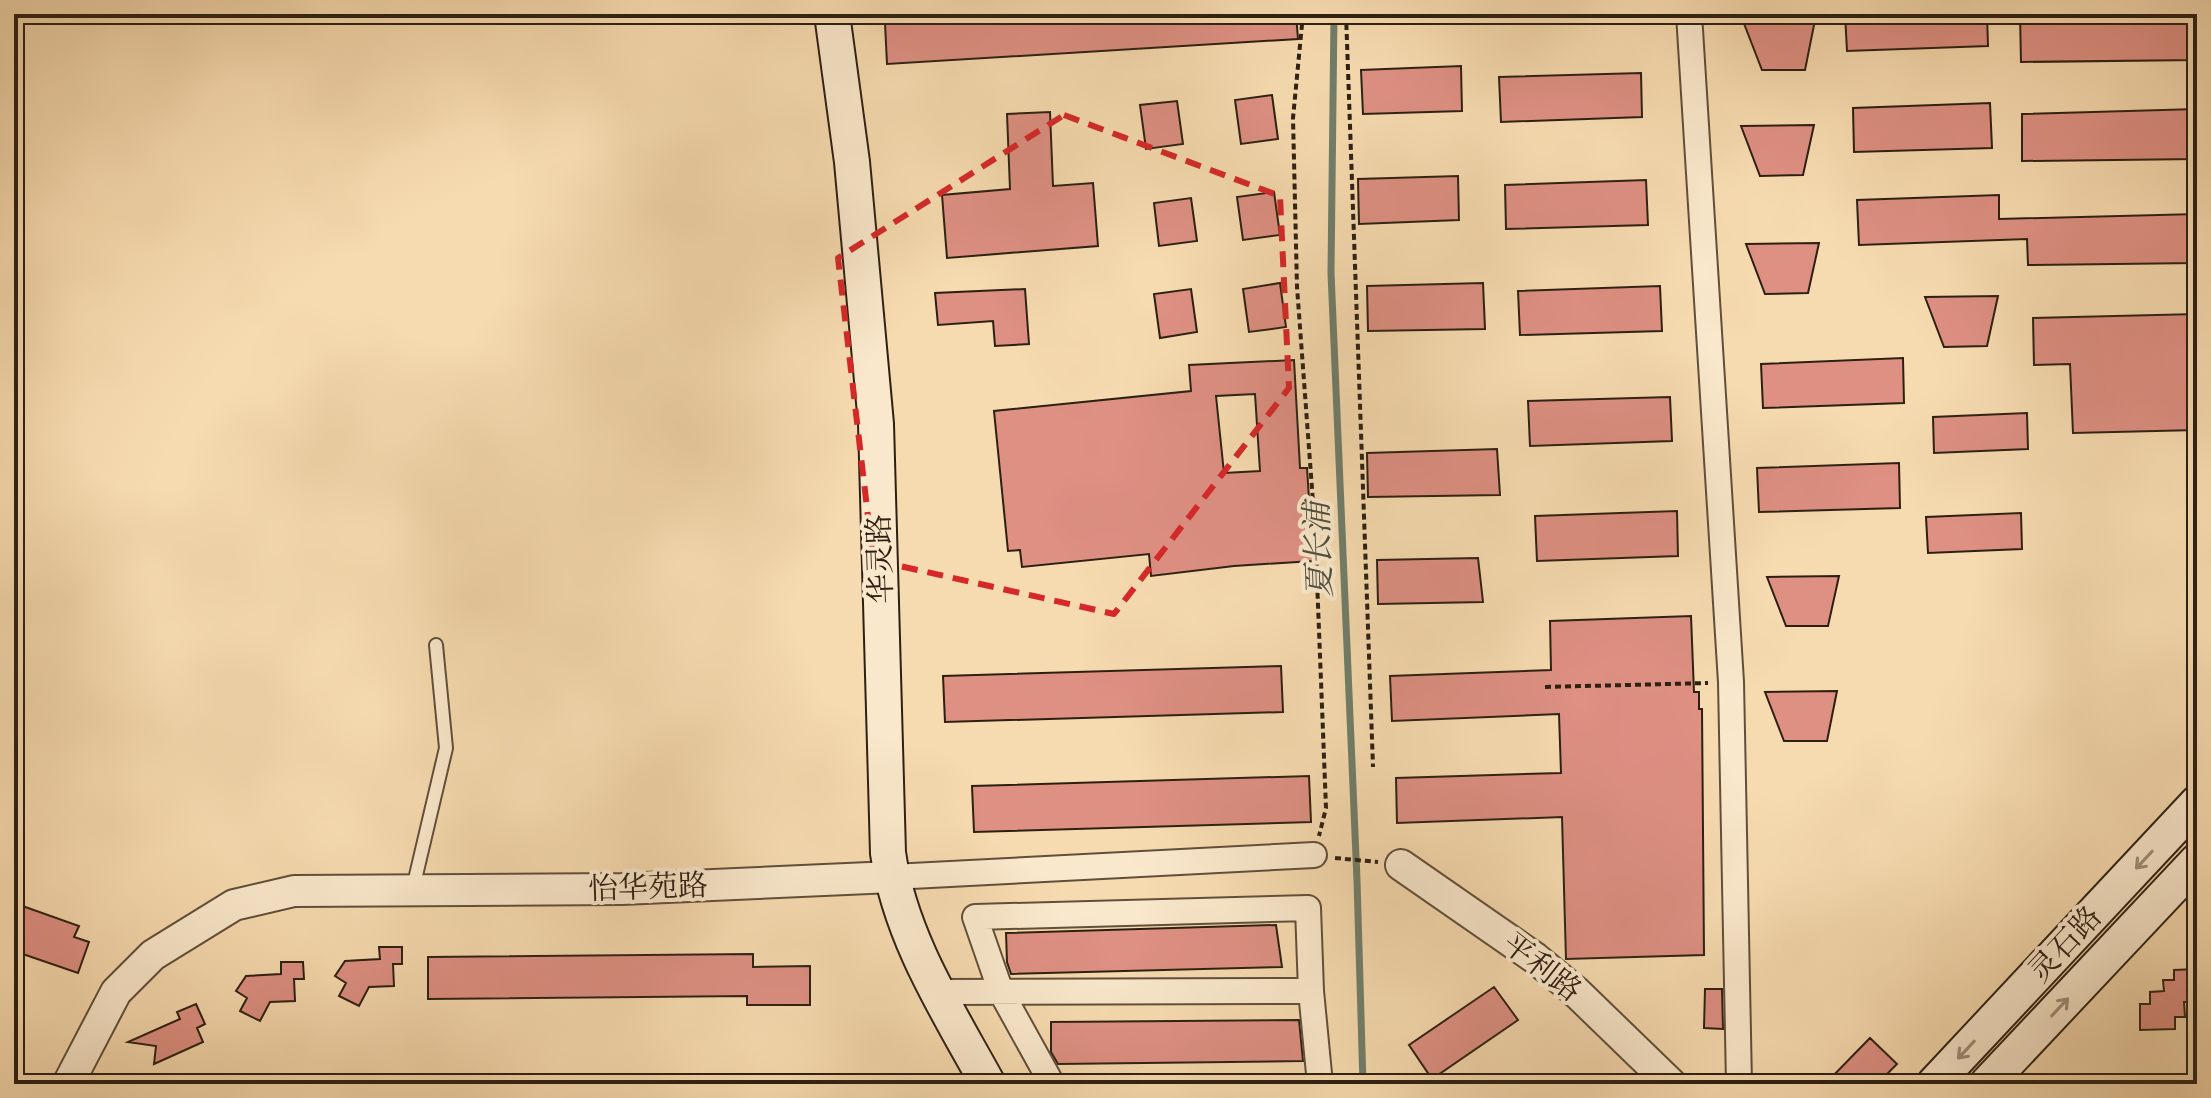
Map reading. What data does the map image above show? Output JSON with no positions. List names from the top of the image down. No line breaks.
{"streets":{"main road":["华灵路","灵石路"],"street":["怡华苑路","平利路"]},"crossings":[["华灵路","怡华苑路"]],"water":["夏长浦"]}
